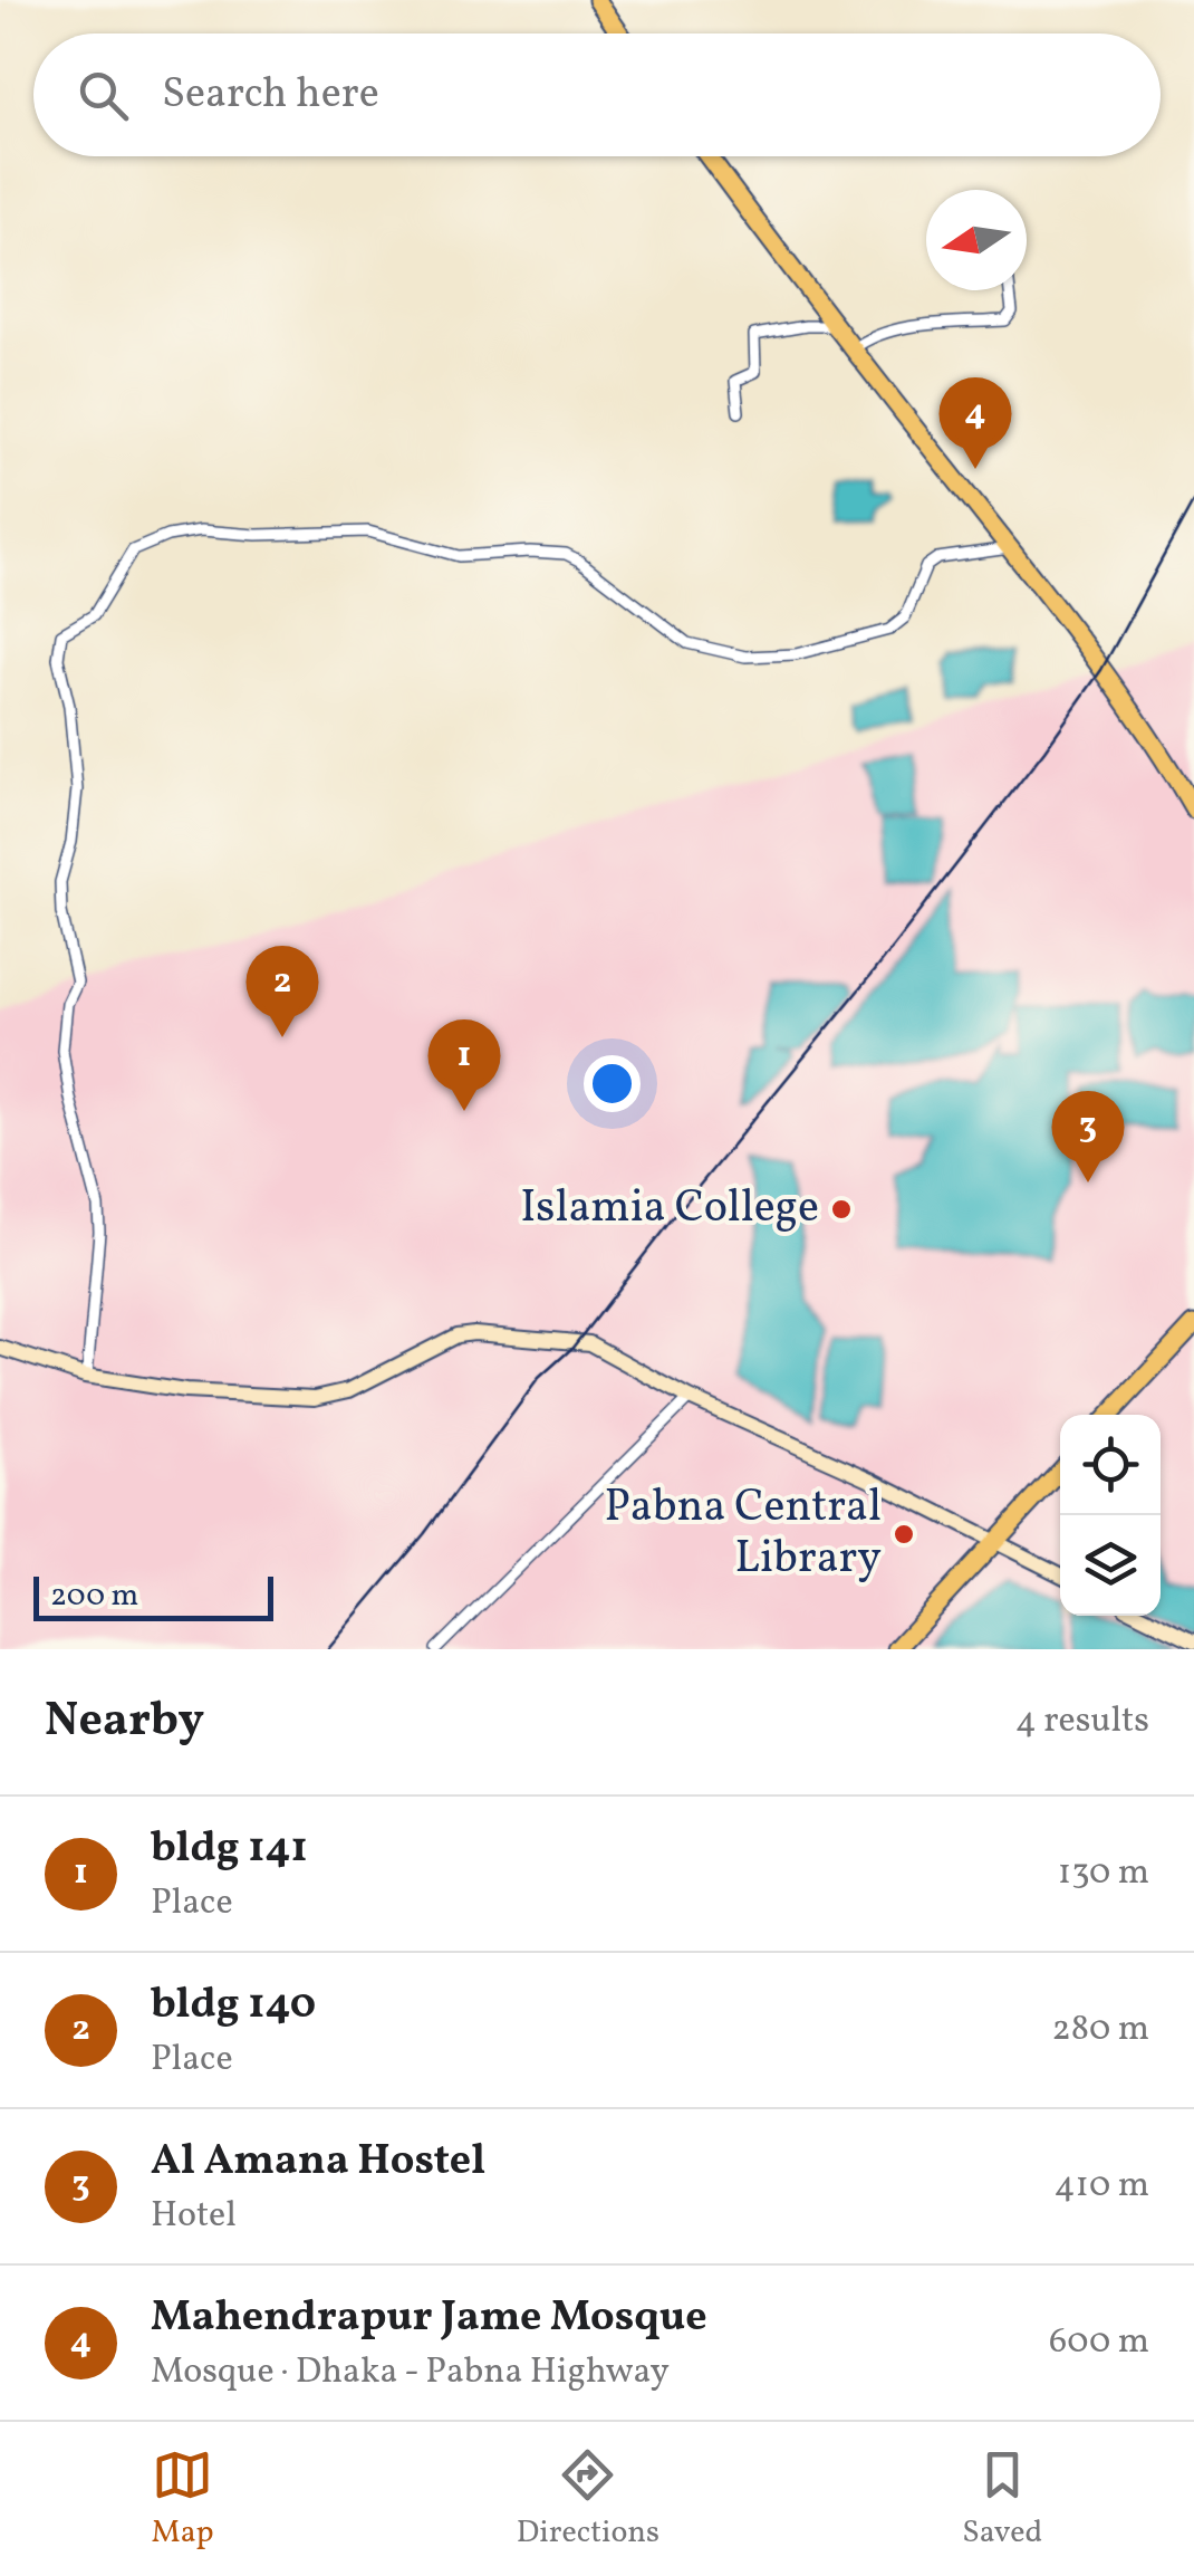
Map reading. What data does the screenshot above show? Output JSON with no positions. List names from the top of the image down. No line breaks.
{"places":["Islamia College","Pabna Central Library"],"scale_bar":"200 m","north":"left","page":{"search":"Search here","pins":["4","2","1","3"],"scale":"200 m","heading":["Nearby","4 results"],"list":[{"mark":"1","name":"bldg 141","note":"Place","value":"130 m"},{"mark":"2","name":"bldg 140","note":"Place","value":"280 m"},{"mark":"3","name":"Al Amana Hostel","note":"Hotel","value":"410 m"},{"mark":"4","name":"Mahendrapur Jame Mosque","note":"Mosque · Dhaka - Pabna Highway","value":"600 m"}],"nav":["Map","Directions","Saved"]}}
